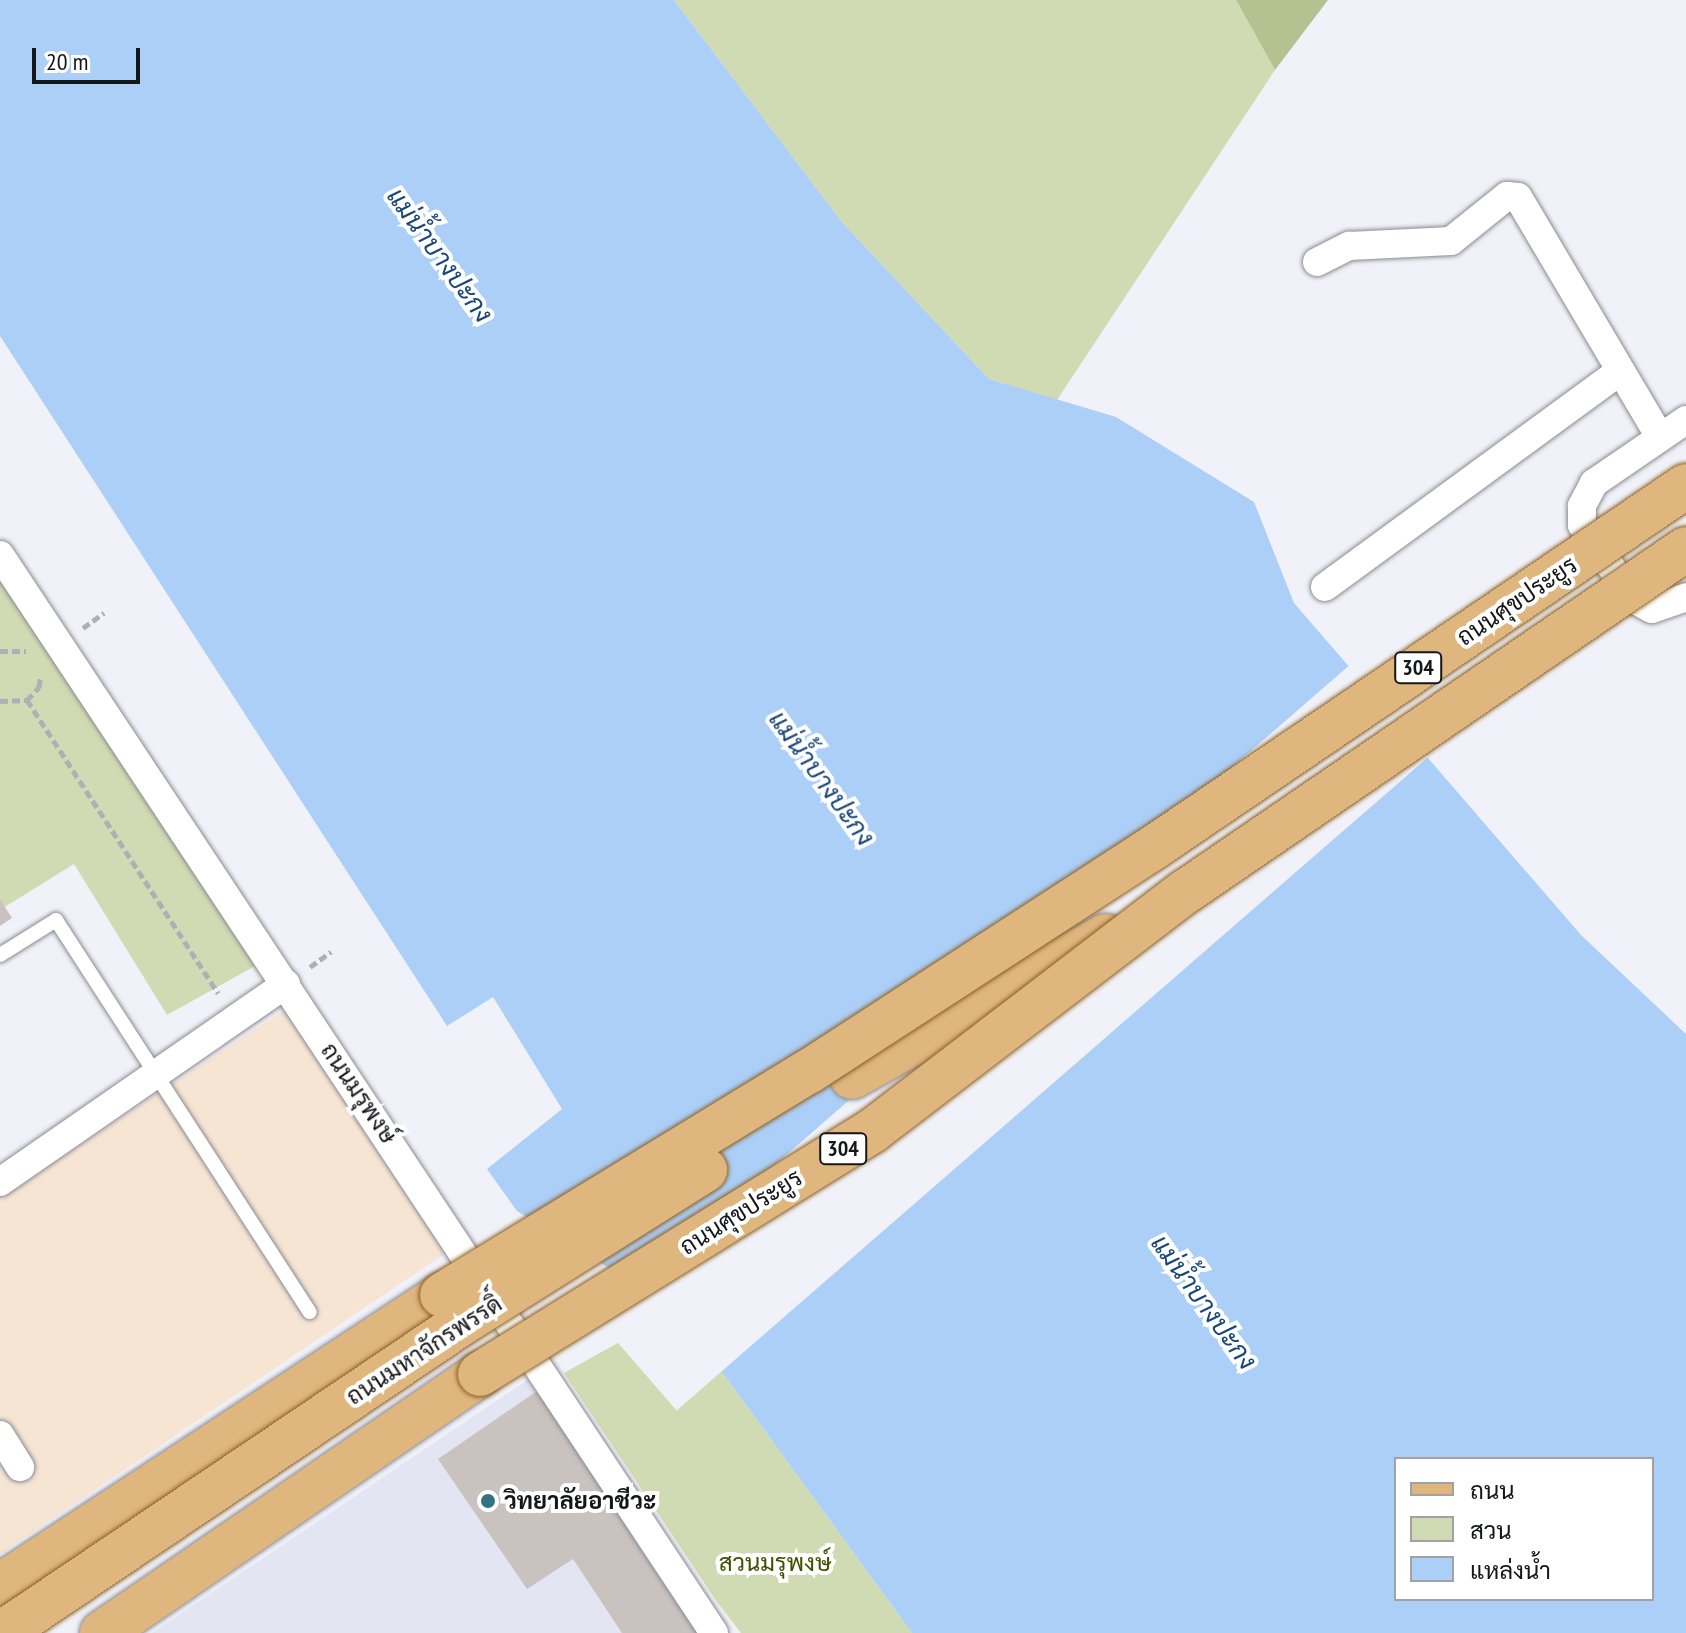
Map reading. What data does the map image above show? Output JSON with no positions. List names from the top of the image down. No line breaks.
{"streets":{"main road":["ถนนศุขประยูร","304","ถนนมหาจักรพรรดิ์"],"street":["ถนนมรุพงษ์"]},"crossings":[["ถนนศุขประยูร","ถนนมหาจักรพรรดิ์"]],"water":["แม่น้ำบางปะกง"],"parks":["สวนมรุพงษ์"],"places":["วิทยาลัยอาชีวะ"],"legend":["ถนน","สวน","แหล่งน้ำ"],"scale_bar":"20 m"}
